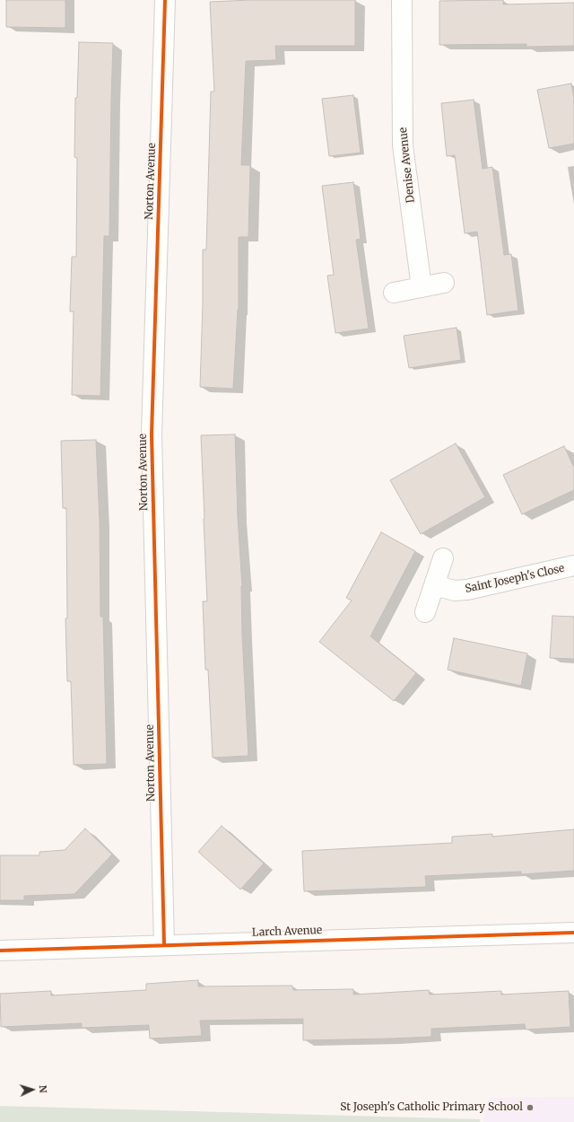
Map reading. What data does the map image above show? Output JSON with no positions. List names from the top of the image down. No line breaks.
{"streets":{"street":["Denise Avenue","Norton Avenue","Saint Joseph's Close","Larch Avenue"]},"crossings":[["Norton Avenue","Larch Avenue"]],"places":["St Joseph's Catholic Primary School"],"north":"right"}
